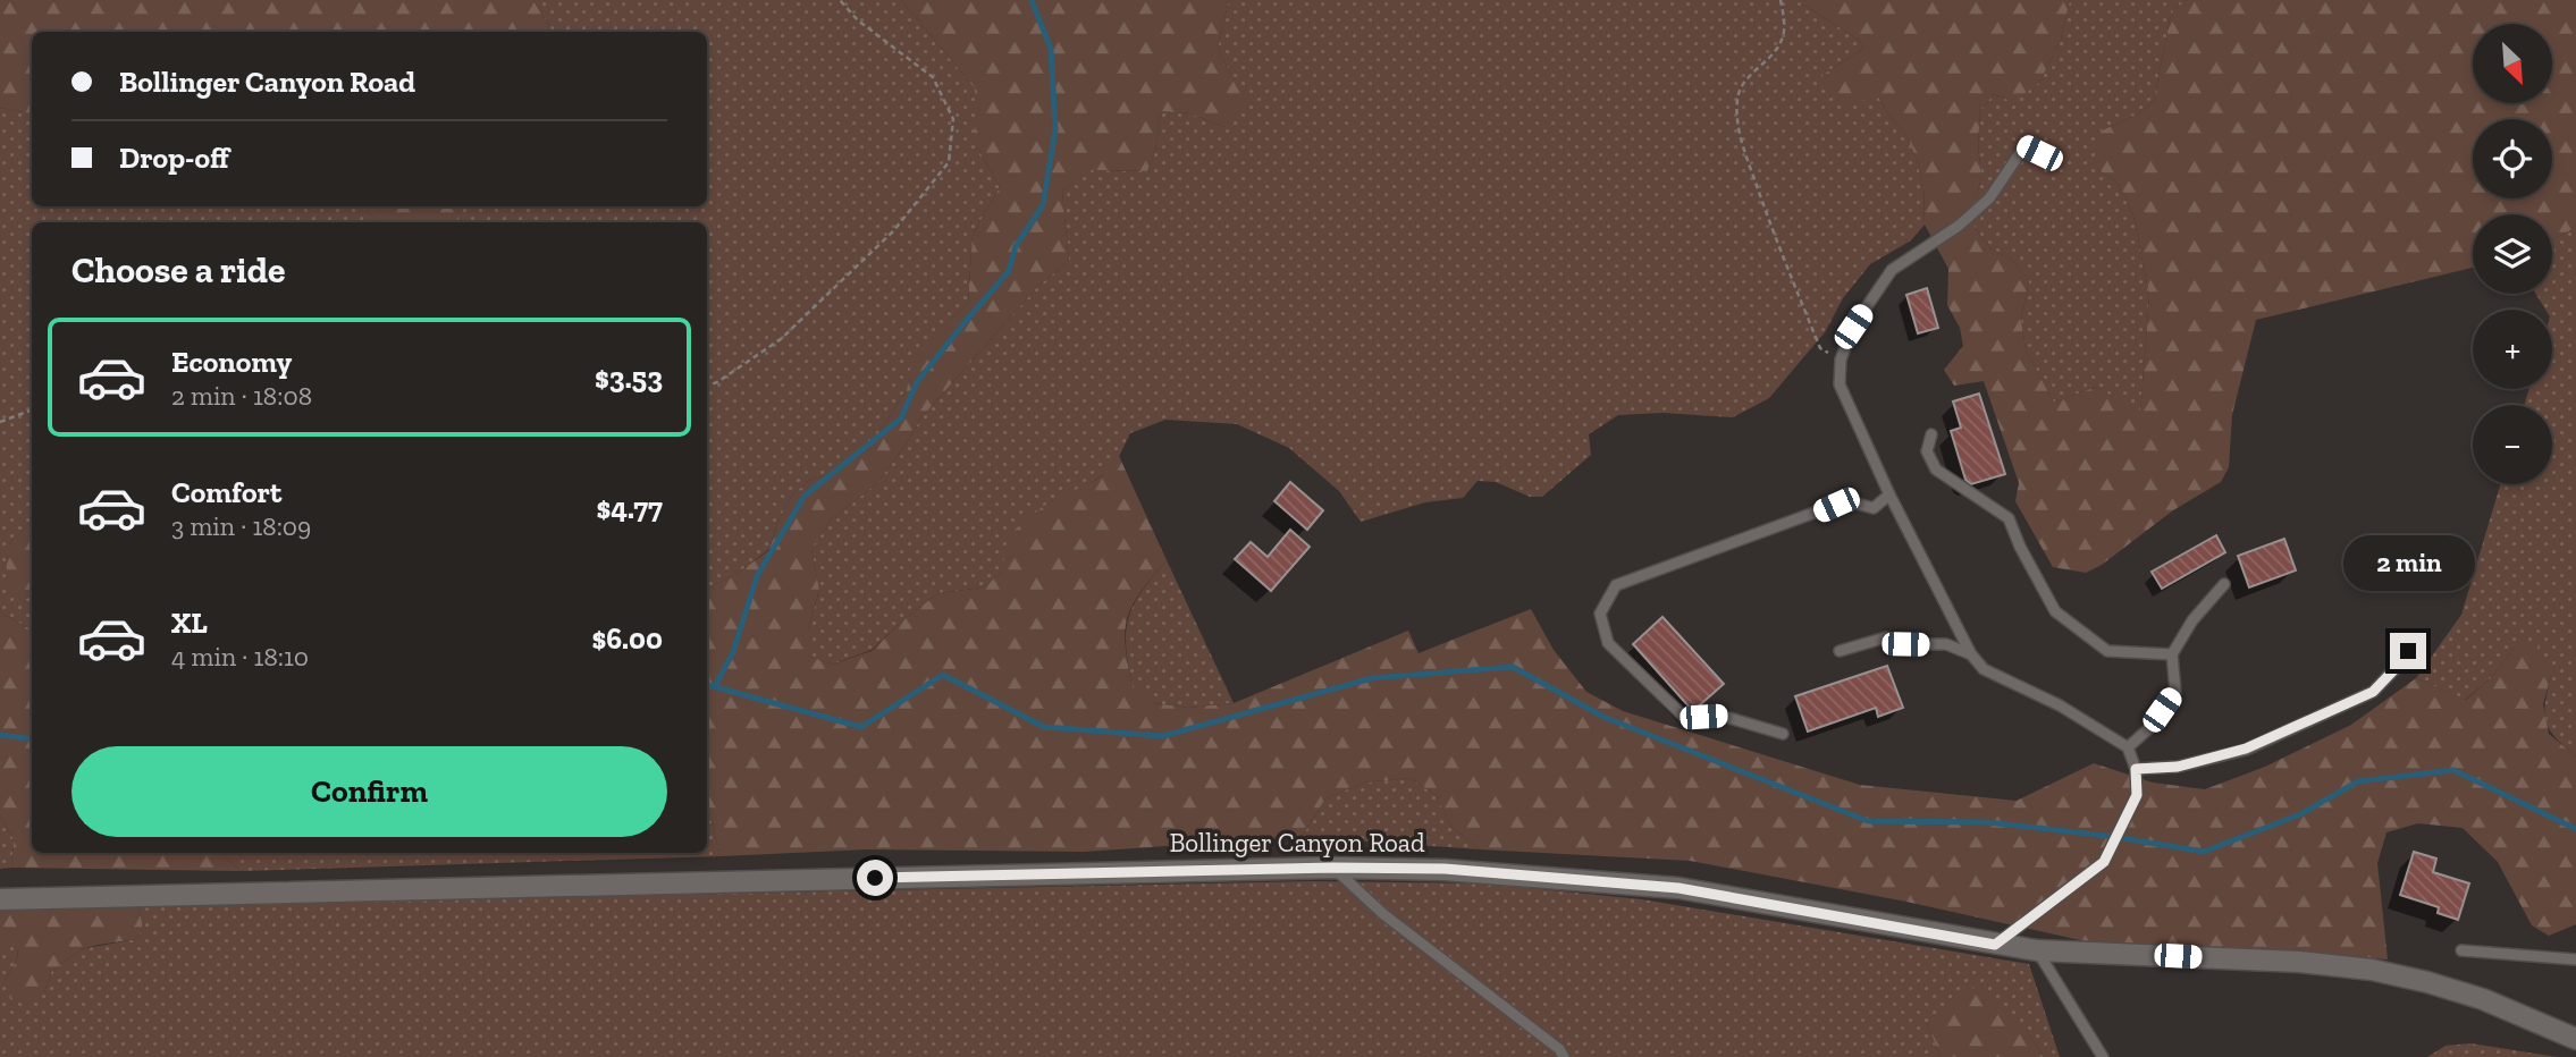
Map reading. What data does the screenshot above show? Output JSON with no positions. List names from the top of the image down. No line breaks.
{"streets":{"street":["Bollinger Canyon Road"]},"north":"bottom right","page":{"map_buttons":["+","−"],"banner":["Bollinger Canyon Road","Drop-off"],"heading":"Choose a ride","list":[{"name":"Economy","note":"2 min · 18:08","value":"$3.53"},{"name":"Comfort","note":"3 min · 18:09","value":"$4.77"},{"name":"XL","note":"4 min · 18:10","value":"$6.00"}],"bubble":"2 min","buttons":"Confirm"}}
